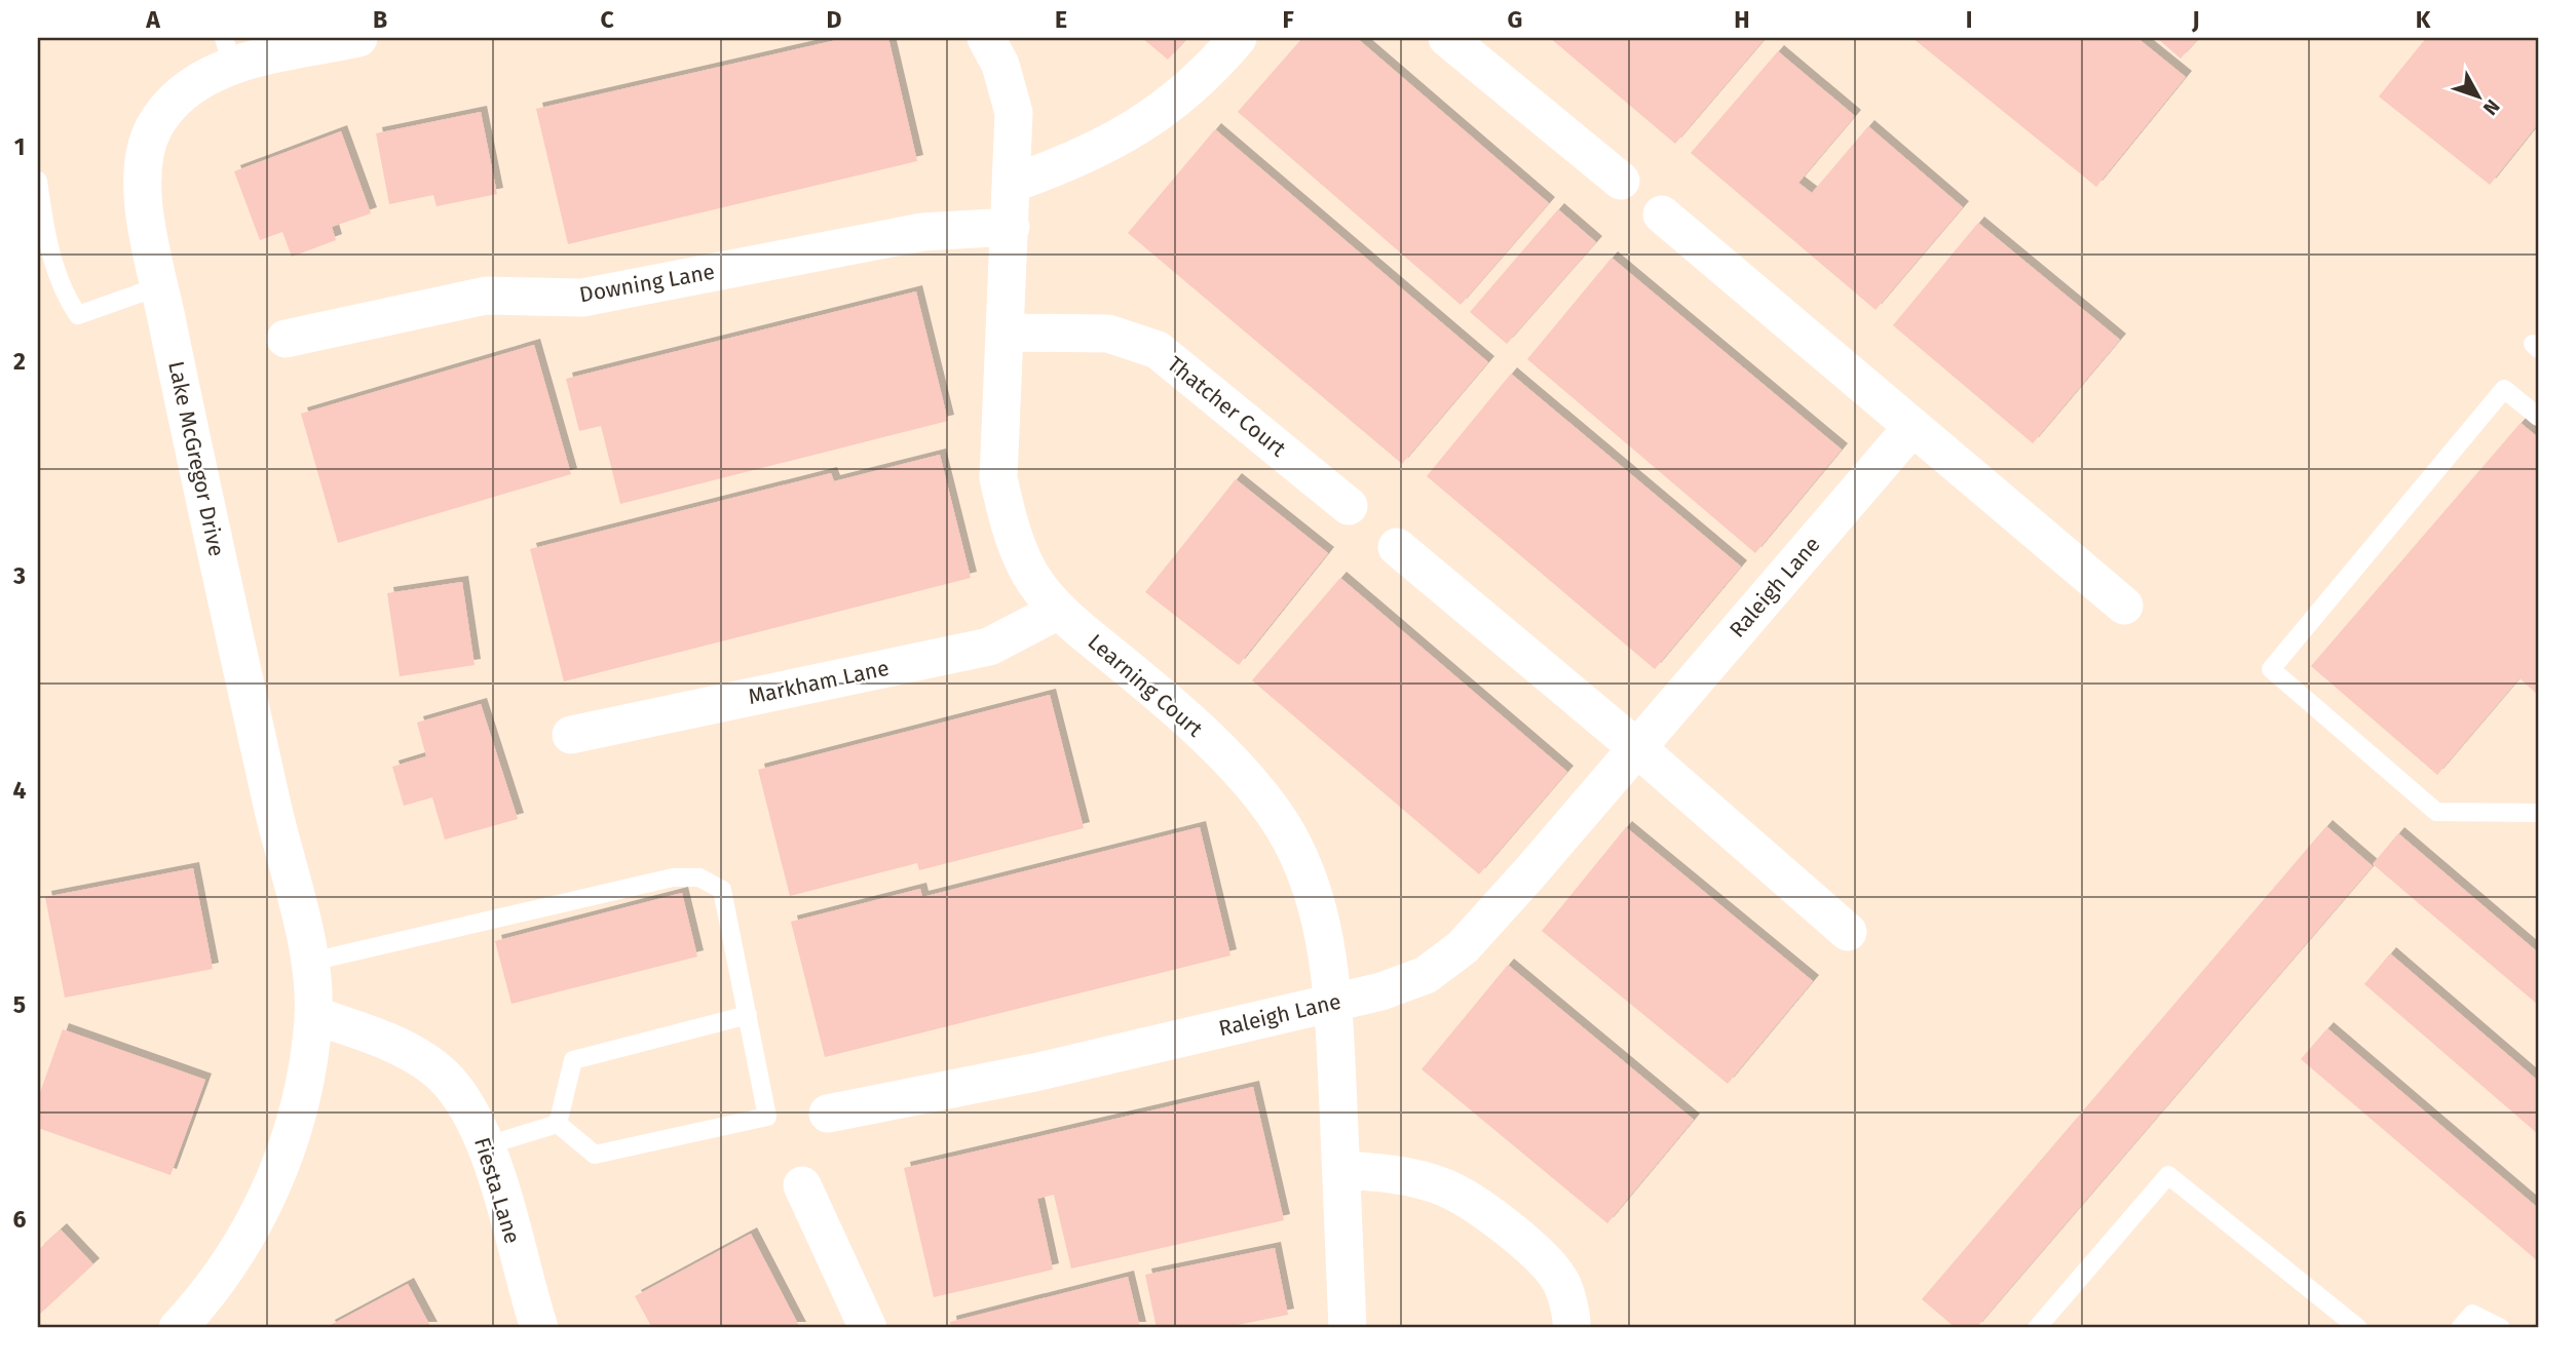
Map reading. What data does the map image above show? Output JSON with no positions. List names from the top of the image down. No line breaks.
{"streets":{"street":["Downing Lane","Thatcher Court","Lake McGregor Drive","Raleigh Lane","Markham Lane","Learning Court","Fiesta Lane"]},"crossings":[["Downing Lane","Learning Court"],["Thatcher Court","Learning Court"],["Lake McGregor Drive","Fiesta Lane"],["Raleigh Lane","Learning Court"],["Markham Lane","Learning Court"]],"north":"bottom right","grid":{"columns":["A","B","C","D","E","F","G","H","I","J","K"],"rows":["1","2","3","4","5","6"]}}
